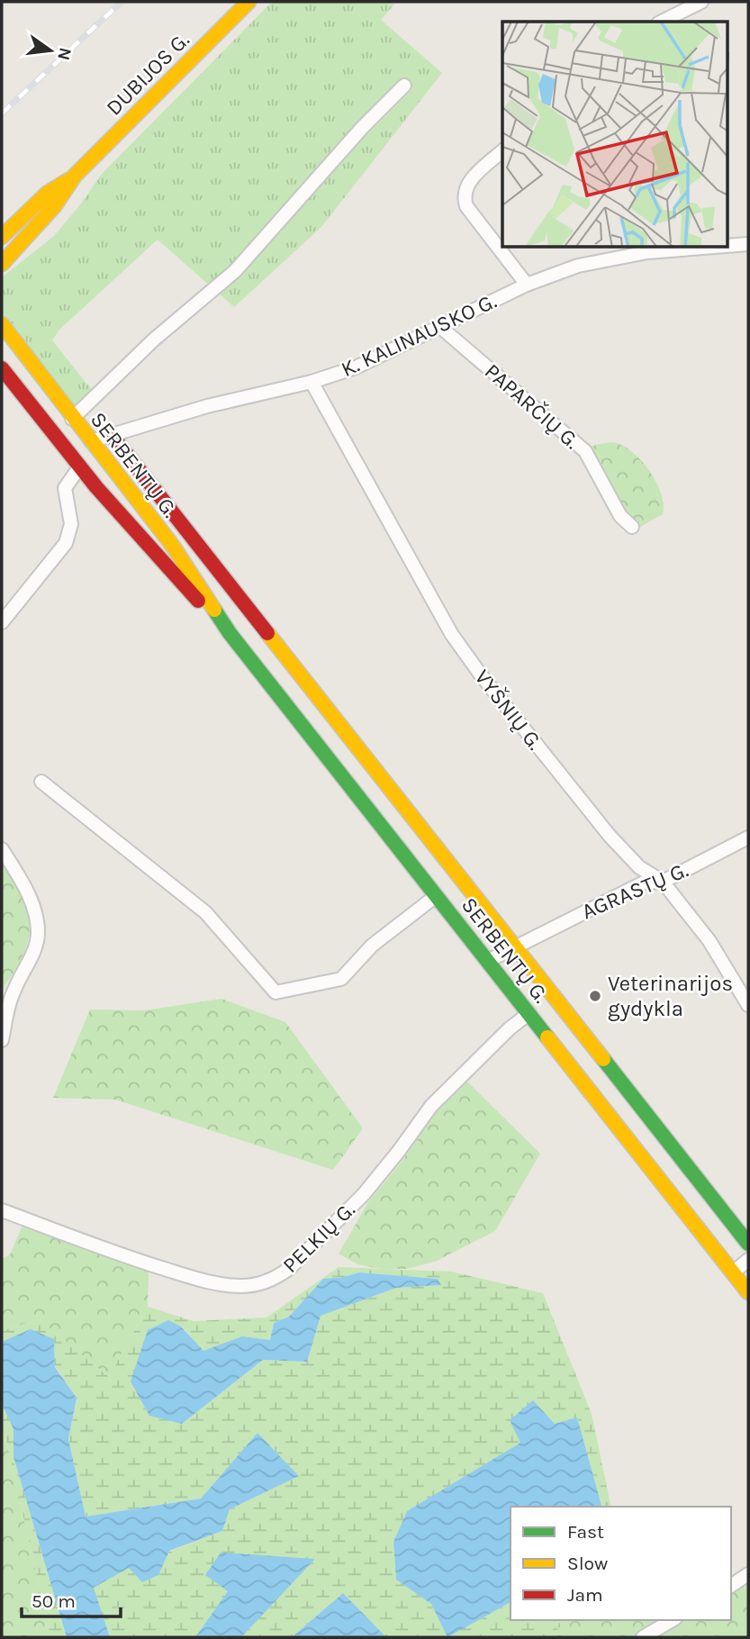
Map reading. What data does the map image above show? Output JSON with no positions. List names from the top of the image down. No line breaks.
{"streets":{"main road":["DUBIJOS G.","SERBENTŲ G."],"street":["K. KALINAUSKO G.","PAPARČIŲ G.","VYŠNIŲ G.","AGRASTŲ G.","PELKIŲ G."]},"crossings":[["K. KALINAUSKO G.","PAPARČIŲ G."],["K. KALINAUSKO G.","SERBENTŲ G."],["K. KALINAUSKO G.","VYŠNIŲ G."],["SERBENTŲ G.","AGRASTŲ G."],["SERBENTŲ G.","PELKIŲ G."],["VYŠNIŲ G.","AGRASTŲ G."]],"places":["Veterinarijos gydykla"],"legend":["Fast","Slow","Jam"],"scale_bar":"50 m","north":"right"}
